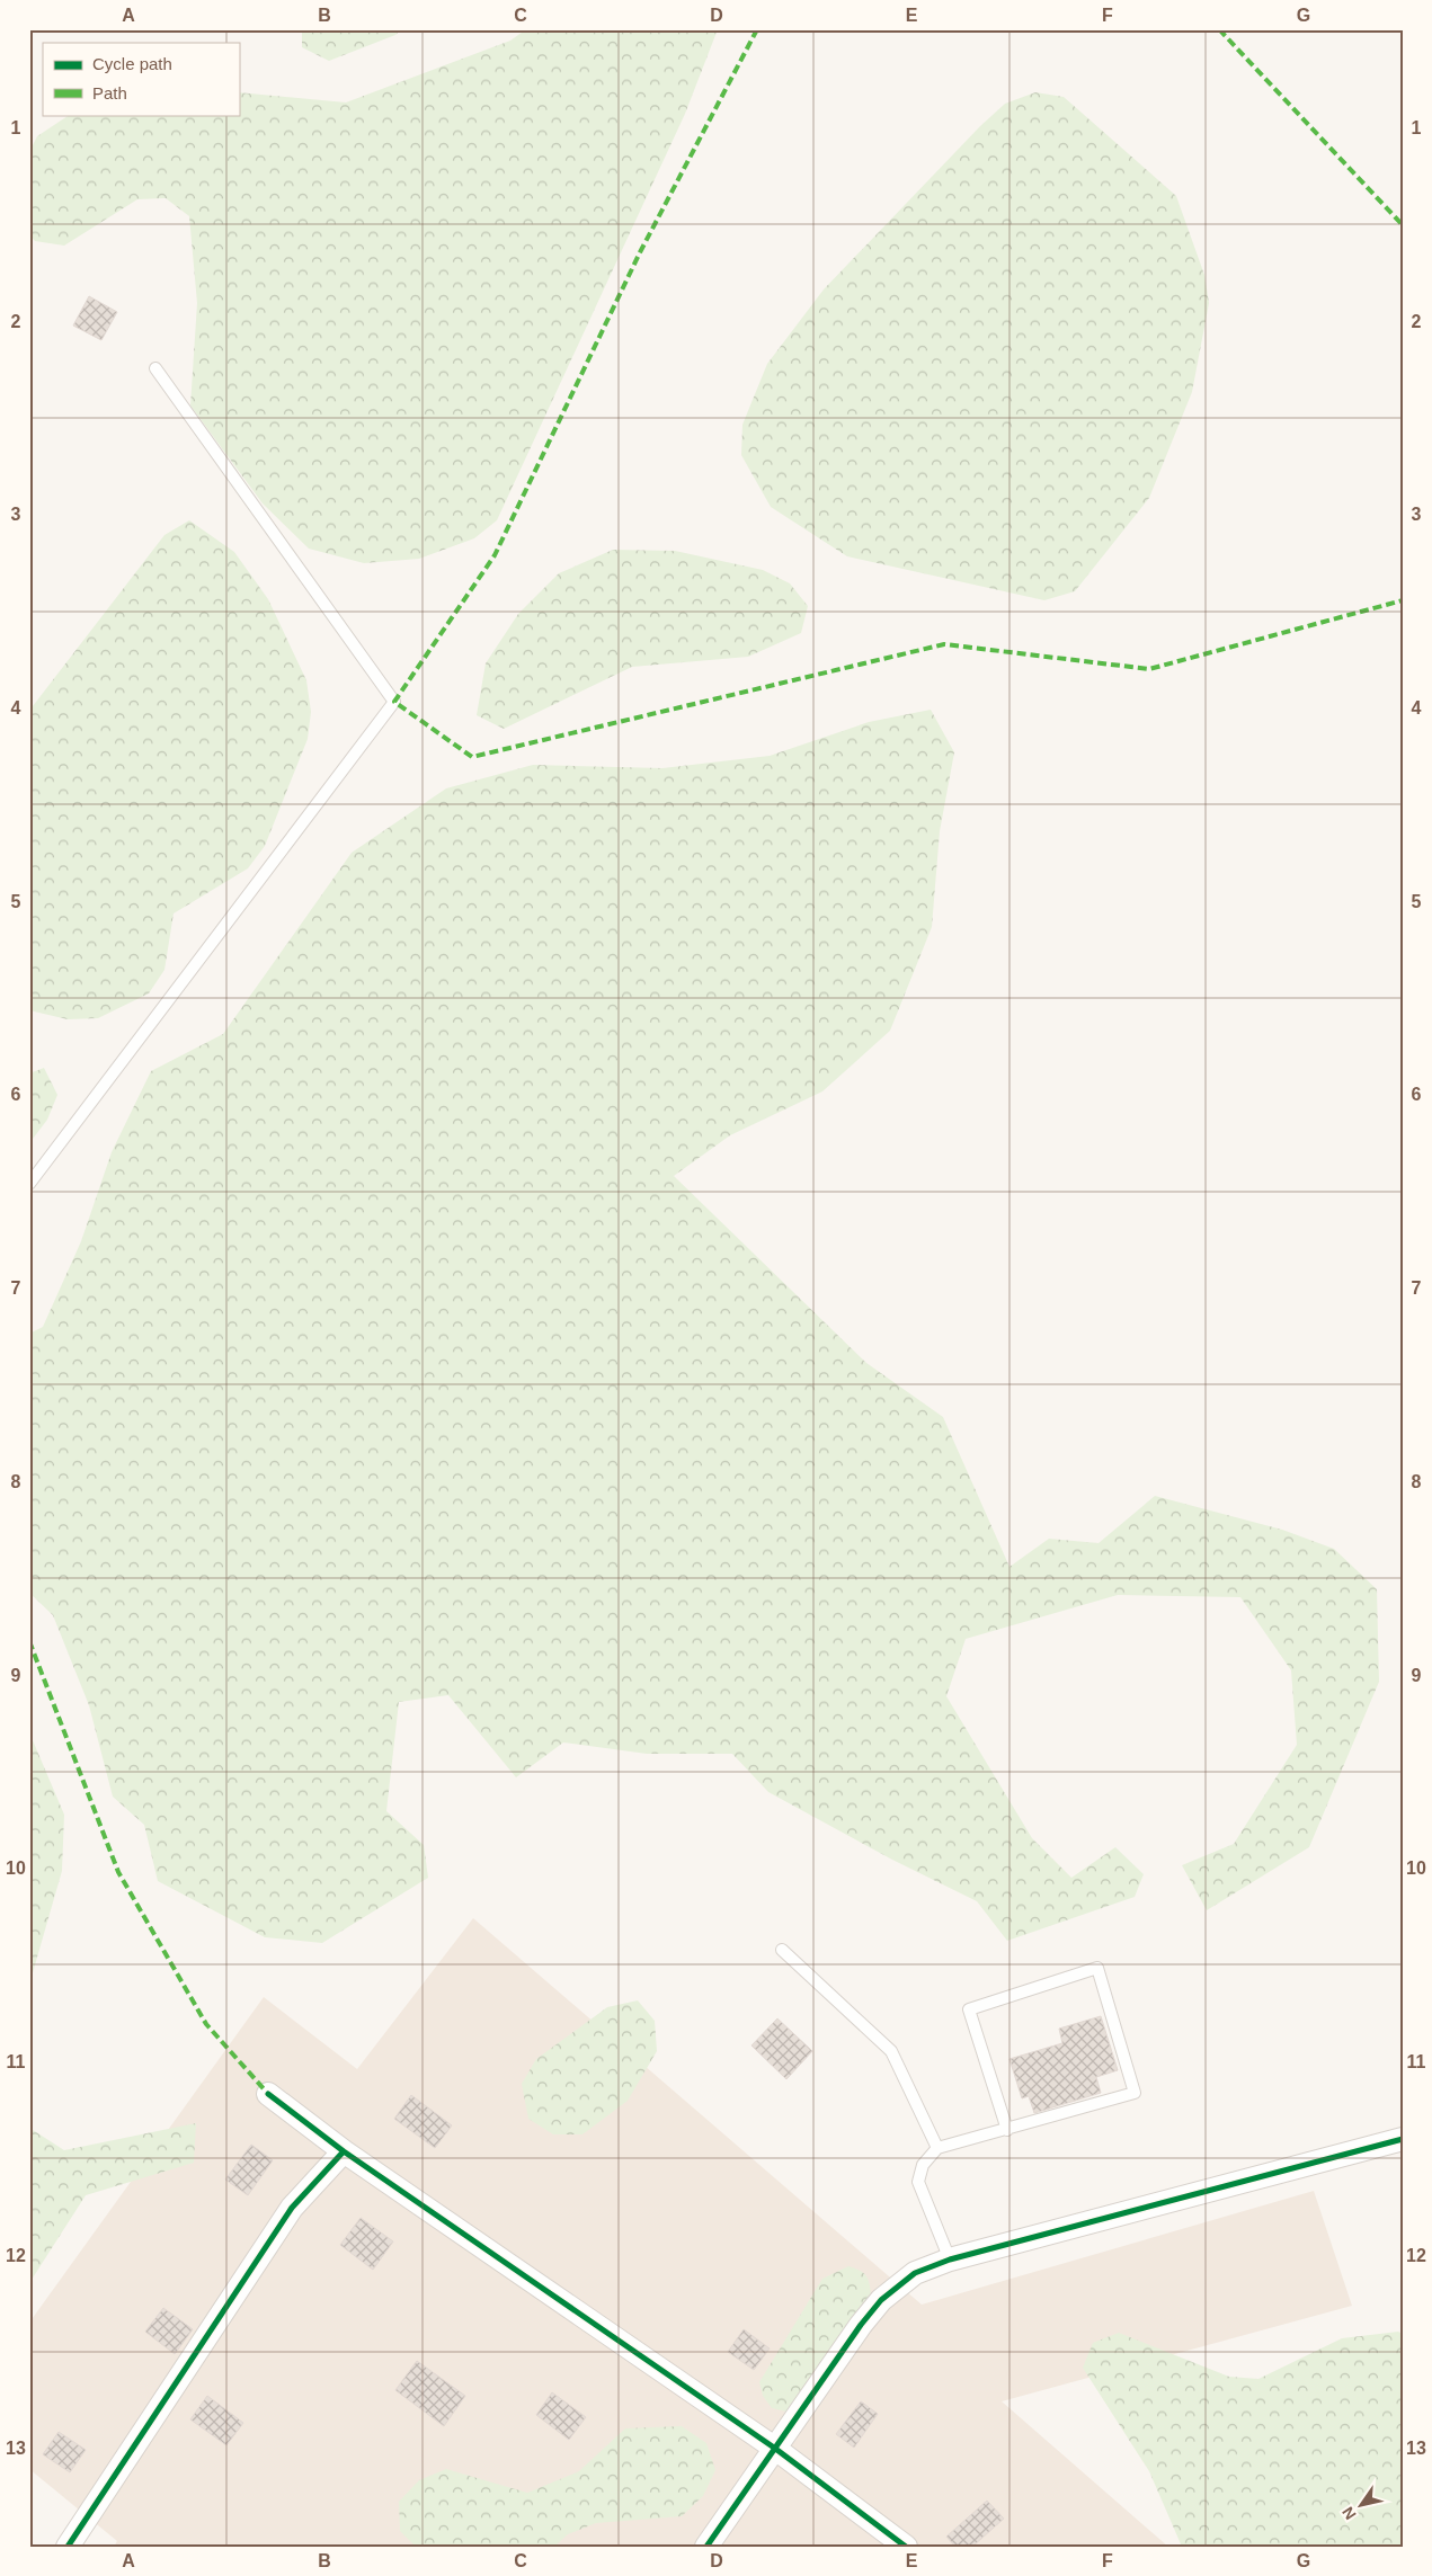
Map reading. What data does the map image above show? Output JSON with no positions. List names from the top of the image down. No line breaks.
{"legend":["Cycle path","Path"],"north":"bottom left","grid":{"columns":["A","B","C","D","E","F","G"],"rows":["1","2","3","4","5","6","7","8","9","10","11","12","13"]}}
